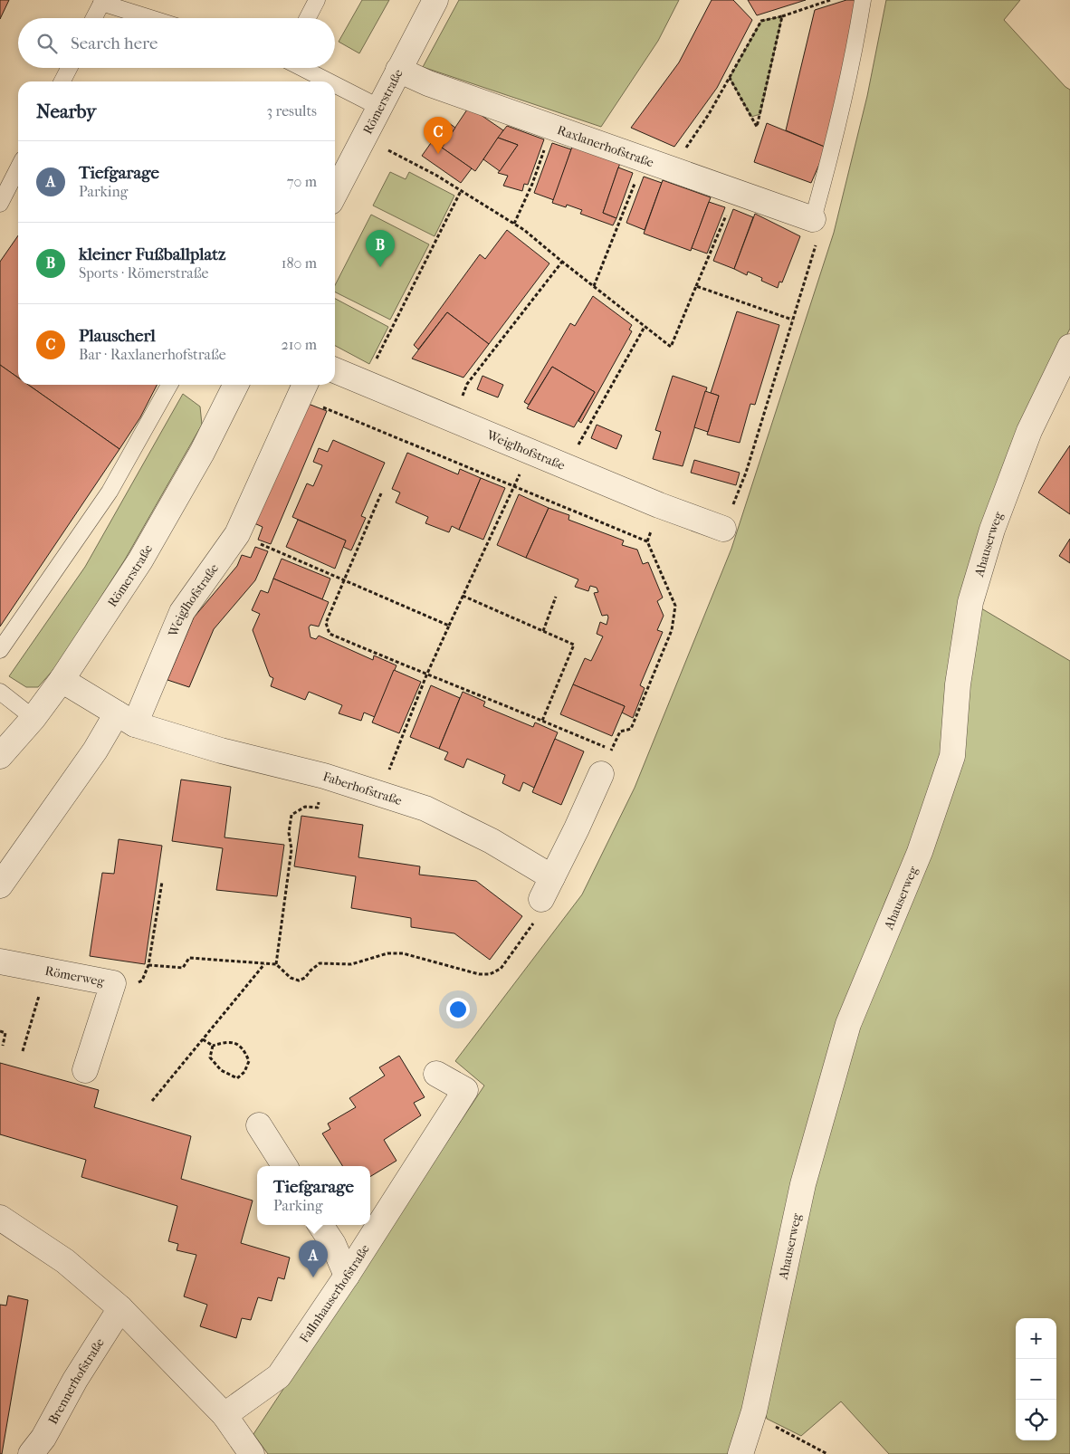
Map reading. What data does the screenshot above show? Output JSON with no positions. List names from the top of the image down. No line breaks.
{"streets":{"street":["Römerstraße","Raxlanerhofstraße","Weiglhofstraße","Ahauserweg","Faberhofstraße","Römerweg","Fallnhauserhofstraße","Brennerhofstraße"]},"crossings":[["Römerstraße","Raxlanerhofstraße"],["Römerstraße","Faberhofstraße"],["Weiglhofstraße","Faberhofstraße"]],"page":{"search":"Search here","heading":["Nearby","3 results"],"pins":["C","B","A"],"list":[{"mark":"A","name":"Tiefgarage","note":"Parking","value":"70 m"},{"mark":"B","name":"kleiner Fußballplatz","note":"Sports · Römerstraße","value":"180 m"},{"mark":"C","name":"Plauscherl","note":"Bar · Raxlanerhofstraße","value":"210 m"}],"popup":["Tiefgarage","Parking"],"map_buttons":["+","−"]}}
